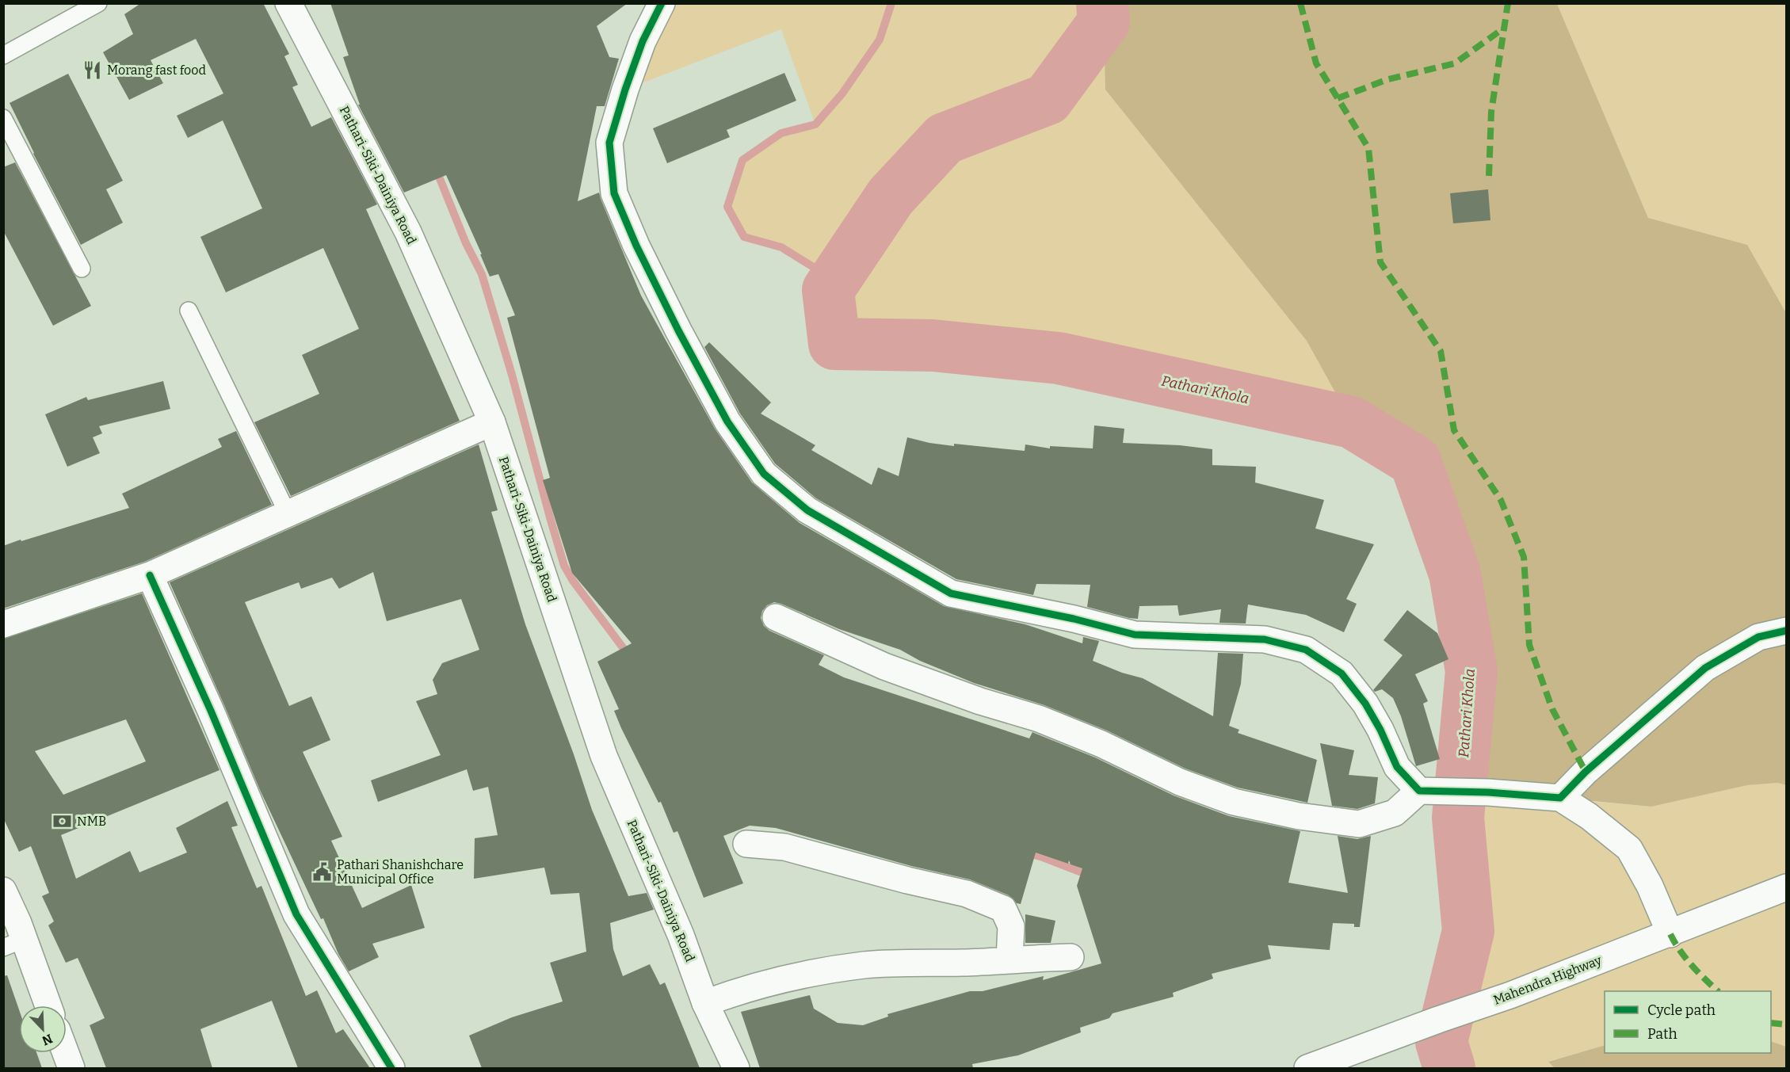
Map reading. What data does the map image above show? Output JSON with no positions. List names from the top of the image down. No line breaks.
{"streets":{"main road":["Pathari-Siki-Dainiya Road","Mahendra Highway"]},"water":["Pathari Khola"],"places":{"restaurant":["Morang fast food"],"bank":["NMB"],"public building":["Pathari Shanishchare Municipal Office"]},"legend":["Cycle path","Path"],"north":"bottom right"}
